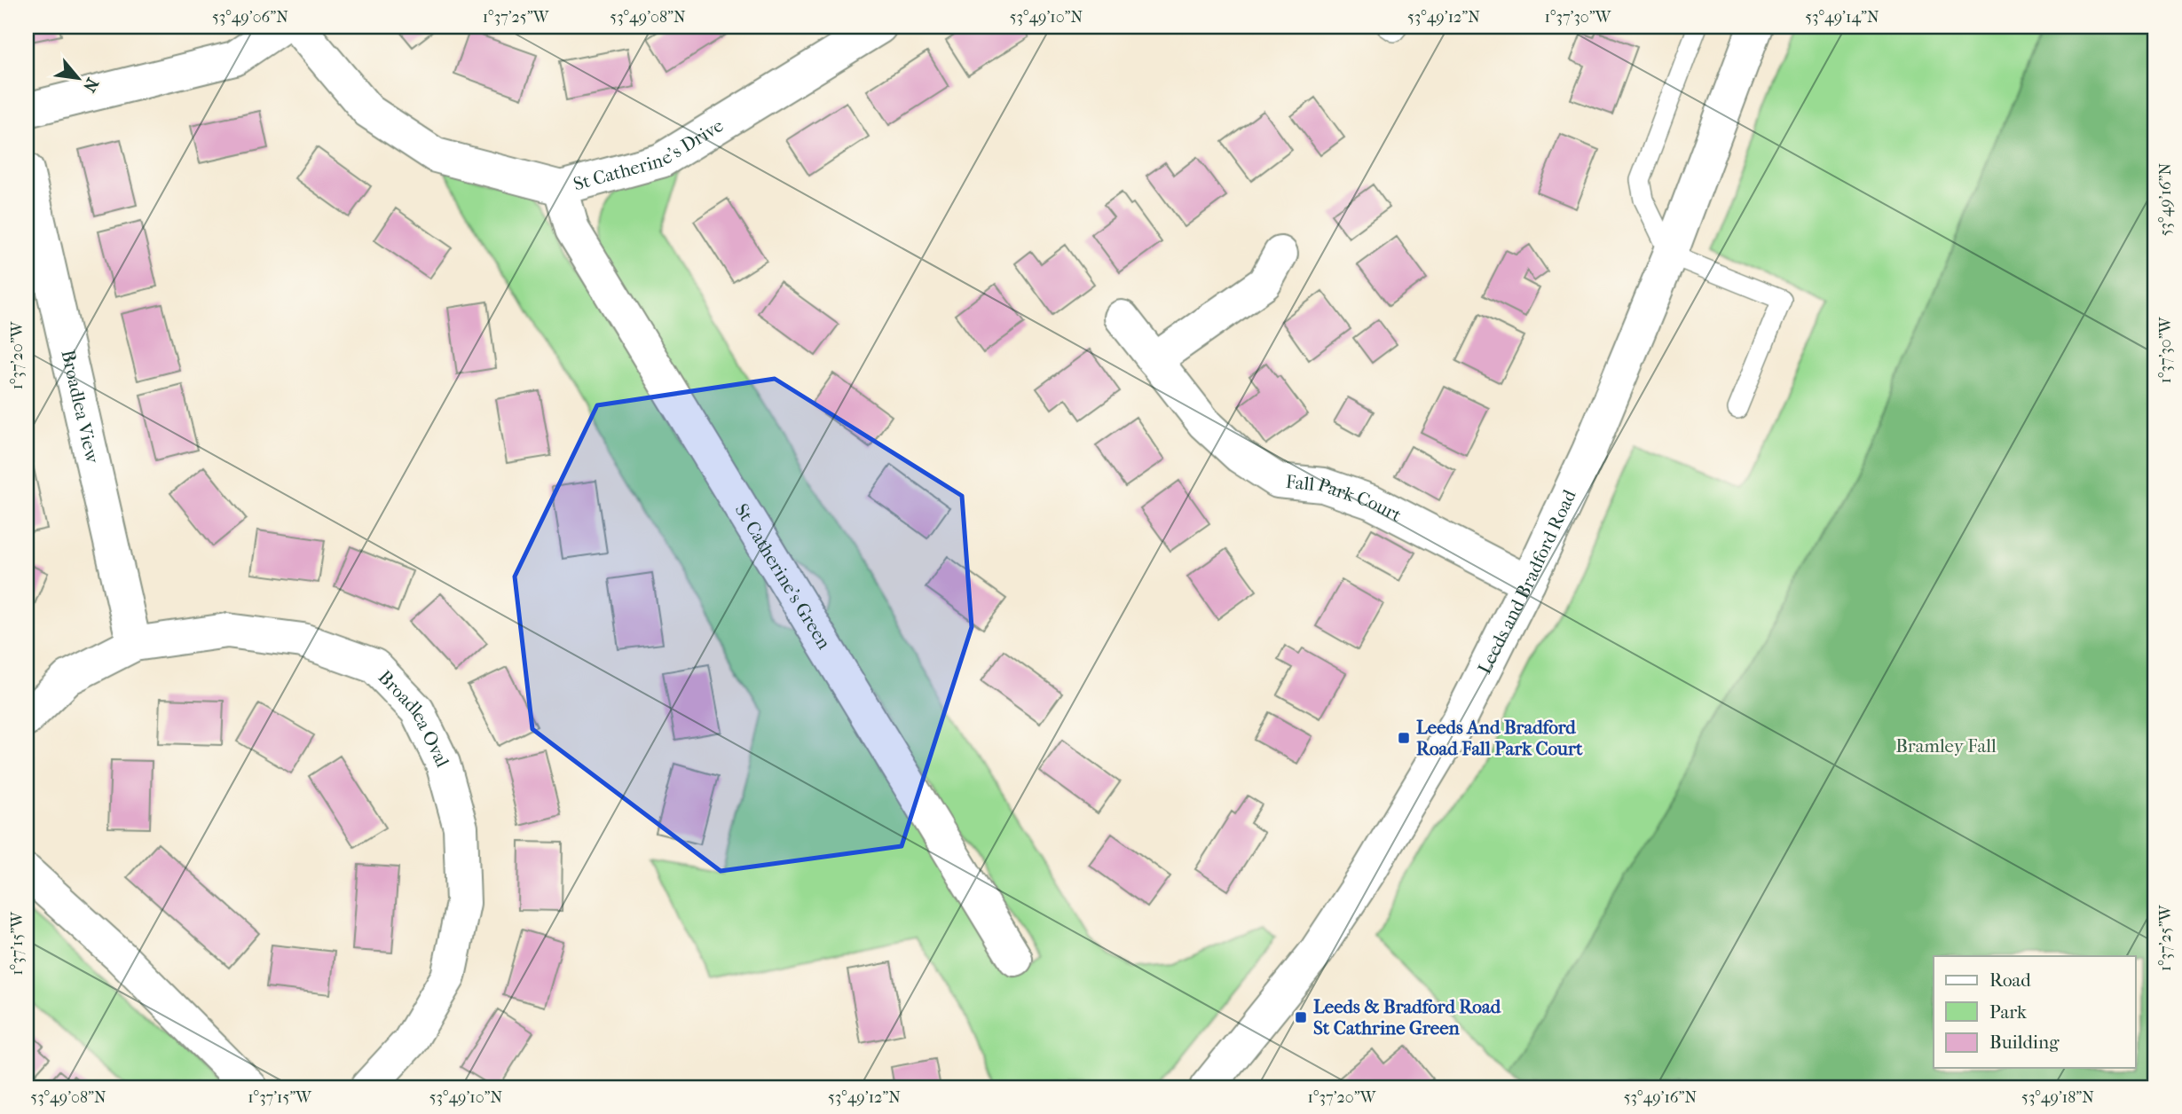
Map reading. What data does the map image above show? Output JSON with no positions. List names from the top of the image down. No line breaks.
{"streets":{"street":["St Catherine's Drive","Broadlea View","Fall Park Court","St Catherine's Green","Leeds and Bradford Road","Broadlea Oval"]},"crossings":[["St Catherine's Drive","St Catherine's Green"],["Broadlea View","Broadlea Oval"],["Fall Park Court","Leeds and Bradford Road"]],"parks":["Bramley Fall"],"places":{"transit":["Leeds And Bradford Road Fall Park Court","Leeds & Bradford Road St Cathrine Green"]},"legend":["Road","Park","Building"],"north":"bottom right","coordinates":["53°49'06\"N","1°37'25\"W","53°49'08\"N","53°49'10\"N","53°49'12\"N","1°37'30\"W","53°49'14\"N","53°49'16\"N","1°37'20\"W","1°37'15\"W","53°49'18\"N"]}
